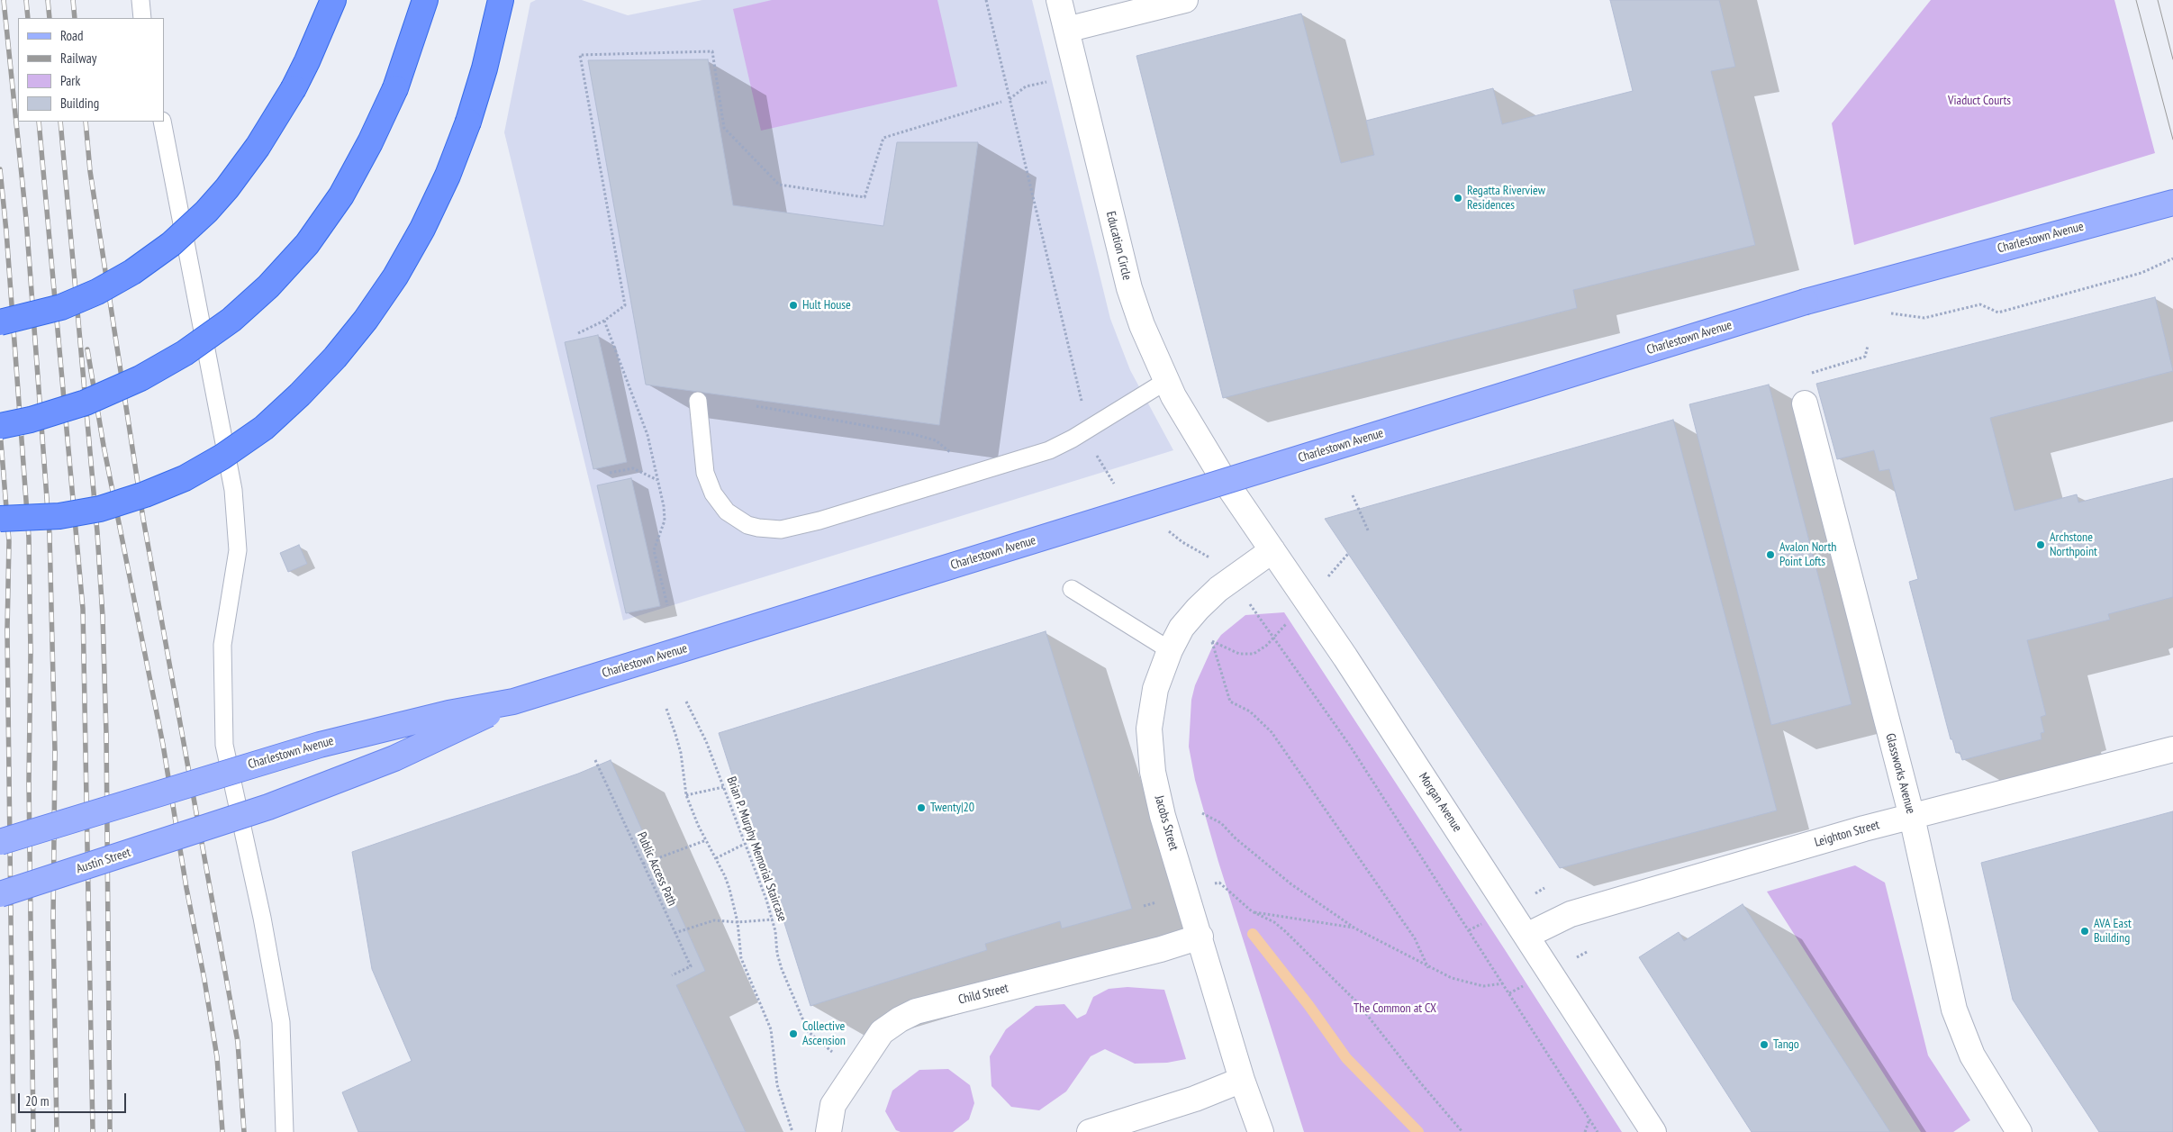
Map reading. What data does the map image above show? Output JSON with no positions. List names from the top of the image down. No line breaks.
{"streets":{"main road":["Charlestown Avenue","Austin Street"],"street":["Education Circle","Glassworks Avenue","Morgan Avenue","Jacobs Street","Leighton Street","Child Street"],"path":["Brian P. Murphy Memorial Staircase","Public Access Path"]},"crossings":[["Charlestown Avenue","Austin Street"],["Education Circle","Morgan Avenue"],["Glassworks Avenue","Leighton Street"],["Morgan Avenue","Jacobs Street"],["Morgan Avenue","Leighton Street"],["Jacobs Street","Child Street"]],"parks":["Viaduct Courts","The Common at CX"],"places":["Regatta Riverview Residences","Hult House","Archstone Northpoint","Avalon North Point Lofts","Twenty|20","AVA East Building","Collective Ascension","Tango"],"legend":["Road","Railway","Park","Building"],"scale_bar":"20 m"}
